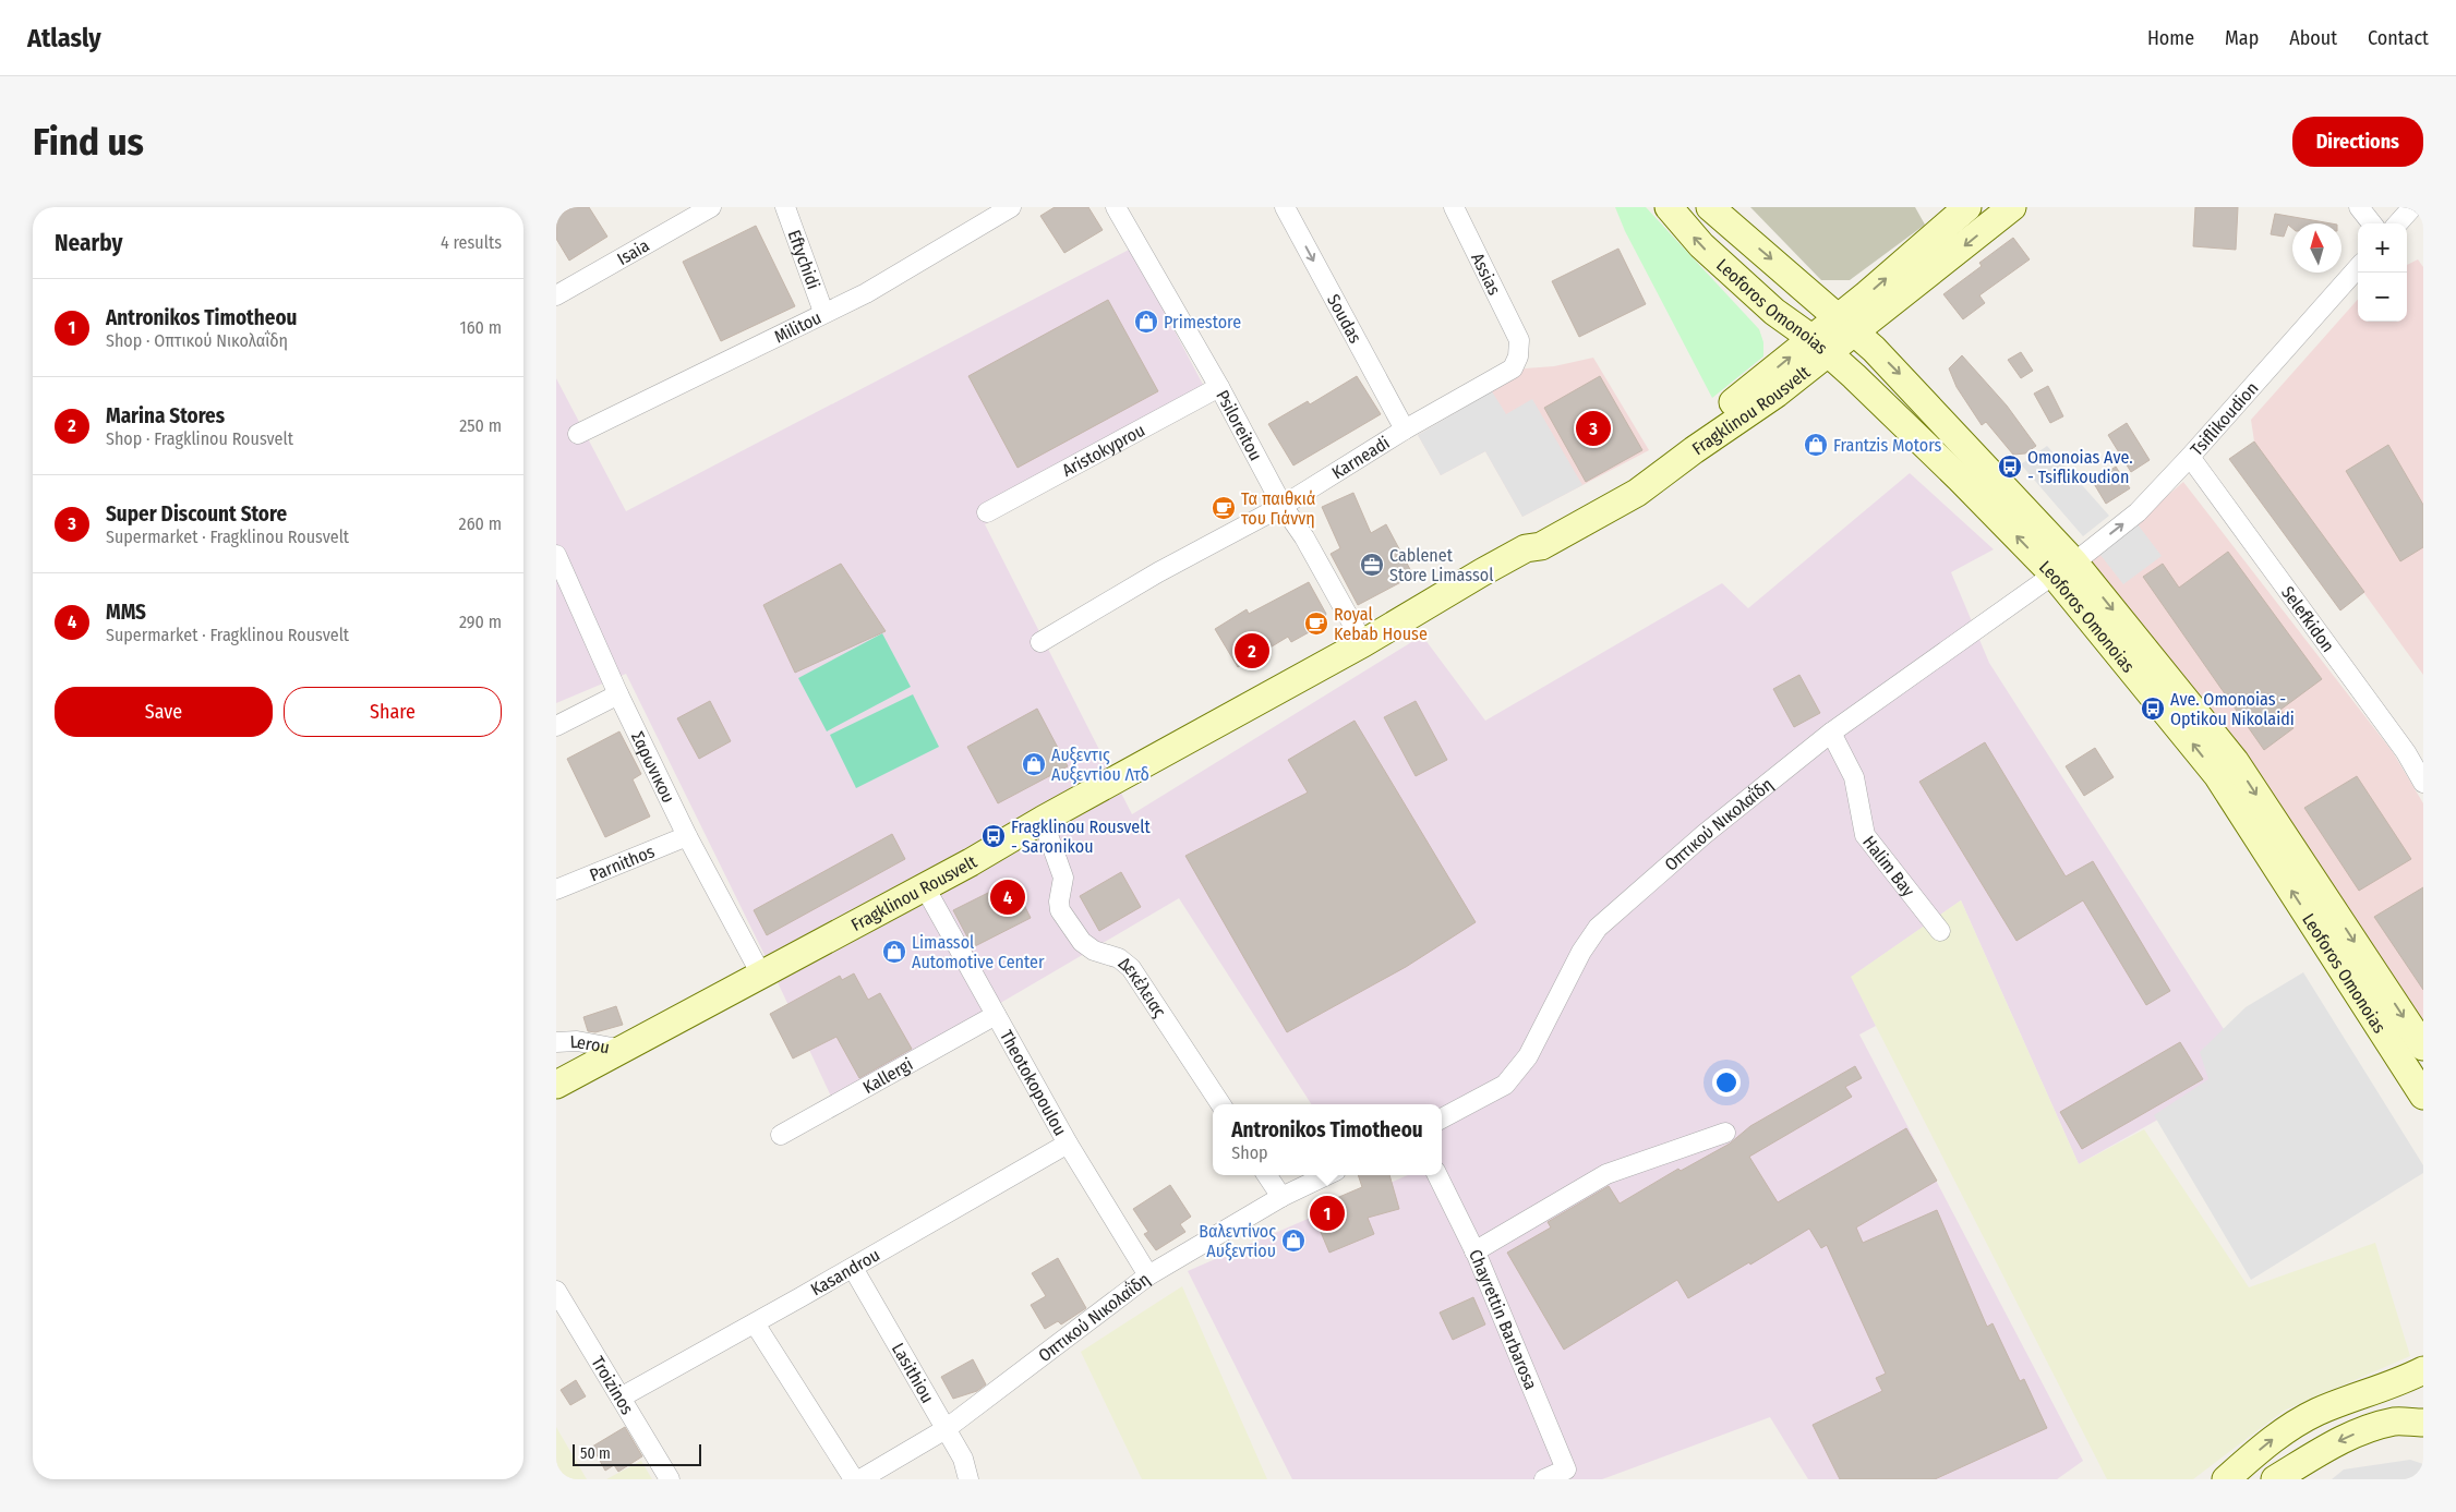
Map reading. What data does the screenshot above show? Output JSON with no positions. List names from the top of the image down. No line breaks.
{"streets":{"main road":["Leoforos Omonoias","Fragklinou Rousvelt"],"street":["Isaia","Eftychidi","Assias","Soudas","Militou","Tsiflikoudion","Psiloreitou","Aristokyprou","Karneadi","Selefkidon","Σαρωνικου","Οπτικού Νικολαΐδη","Parnithos","Halim Bay","Δεκέλειας","Lerou","Kallergi","Theotokopoulou","Kasandrou","Chayrettin Barbarosa","Lasithiou","Troizinos"]},"crossings":[["Eftychidi","Militou"],["Assias","Karneadi"],["Leoforos Omonoias","Fragklinou Rousvelt"],["Leoforos Omonoias","Tsiflikoudion"],["Leoforos Omonoias","Οπτικού Νικολαΐδη"],["Soudas","Karneadi"],["Fragklinou Rousvelt","Psiloreitou"],["Fragklinou Rousvelt","Σαρωνικου"],["Fragklinou Rousvelt","Δεκέλειας"],["Fragklinou Rousvelt","Lerou"],["Fragklinou Rousvelt","Theotokopoulou"],["Tsiflikoudion","Selefkidon"],["Tsiflikoudion","Οπτικού Νικολαΐδη"],["Psiloreitou","Aristokyprou"],["Psiloreitou","Karneadi"],["Σαρωνικου","Parnithos"],["Οπτικού Νικολαΐδη","Halim Bay"],["Οπτικού Νικολαΐδη","Theotokopoulou"],["Οπτικού Νικολαΐδη","Lasithiou"],["Kallergi","Theotokopoulou"],["Theotokopoulou","Kasandrou"],["Kasandrou","Lasithiou"],["Kasandrou","Troizinos"]],"one_way":["Soudas","Tsiflikoudion"],"places":{"shop":["Primestore","Frantzis Motors","Αυξεντις Αυξεντίου Λτδ","Limassol Automotive Center","Βαλεντίνος Αυξεντίου"],"bus stop":["Omonoias Ave. - Tsiflikoudion","Ave. Omonoias - Optikou Nikolaidi","Fragklinou Rousvelt - Saronikou"],"cafe":["Τα παιθκιά του Γιάννη","Royal Kebab House"],"office":["Cablenet Store Limassol"]},"scale_bar":"50 m","north":"top","page":{"header":"Atlasly","nav":["Home","Map","About","Contact"],"buttons":["Directions",["Save","Share"]],"title":"Find us","heading":["Nearby","4 results"],"map_buttons":["+","−"],"list":[{"mark":"1","name":"Antronikos Timotheou","note":"Shop · Οπτικού Νικολαΐδη","value":"160 m"},{"mark":"2","name":"Marina Stores","note":"Shop · Fragklinou Rousvelt","value":"250 m"},{"mark":"3","name":"Super Discount Store","note":"Supermarket · Fragklinou Rousvelt","value":"260 m"},{"mark":"4","name":"MMS","note":"Supermarket · Fragklinou Rousvelt","value":"290 m"}],"pins":["3","2","4","1"],"popup":["Antronikos Timotheou","Shop"],"scale":"50 m"}}
